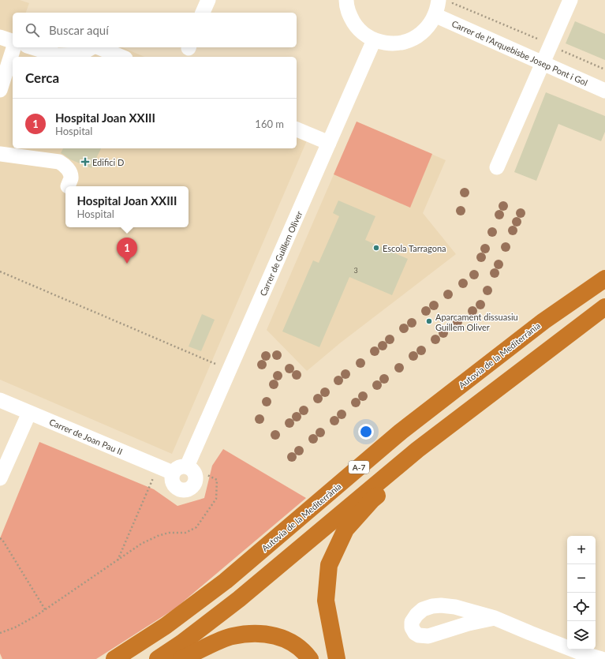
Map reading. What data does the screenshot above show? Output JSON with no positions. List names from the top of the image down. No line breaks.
{"streets":{"highway":["Autovia de la Mediterrània","A-7"],"street":["Carrer de l'Arquebisbe Josep Pont i Gol","Carrer de Guillem Oliver","Carrer de Joan Pau II"]},"crossings":[["Carrer de Guillem Oliver","Carrer de Joan Pau II"]],"places":{"health":["Edifici D"],"other":["Escola Tarragona","Aparcament dissuasiu Guillem Oliver"]},"house_numbers":["3"],"page":{"search":"Buscar aquí","heading":"Cerca","list":[{"mark":"1","name":"Hospital Joan XXIII","note":"Hospital","value":"160 m"}],"popup":["Hospital Joan XXIII","Hospital"],"pins":"1","map_buttons":["+","−"]}}
